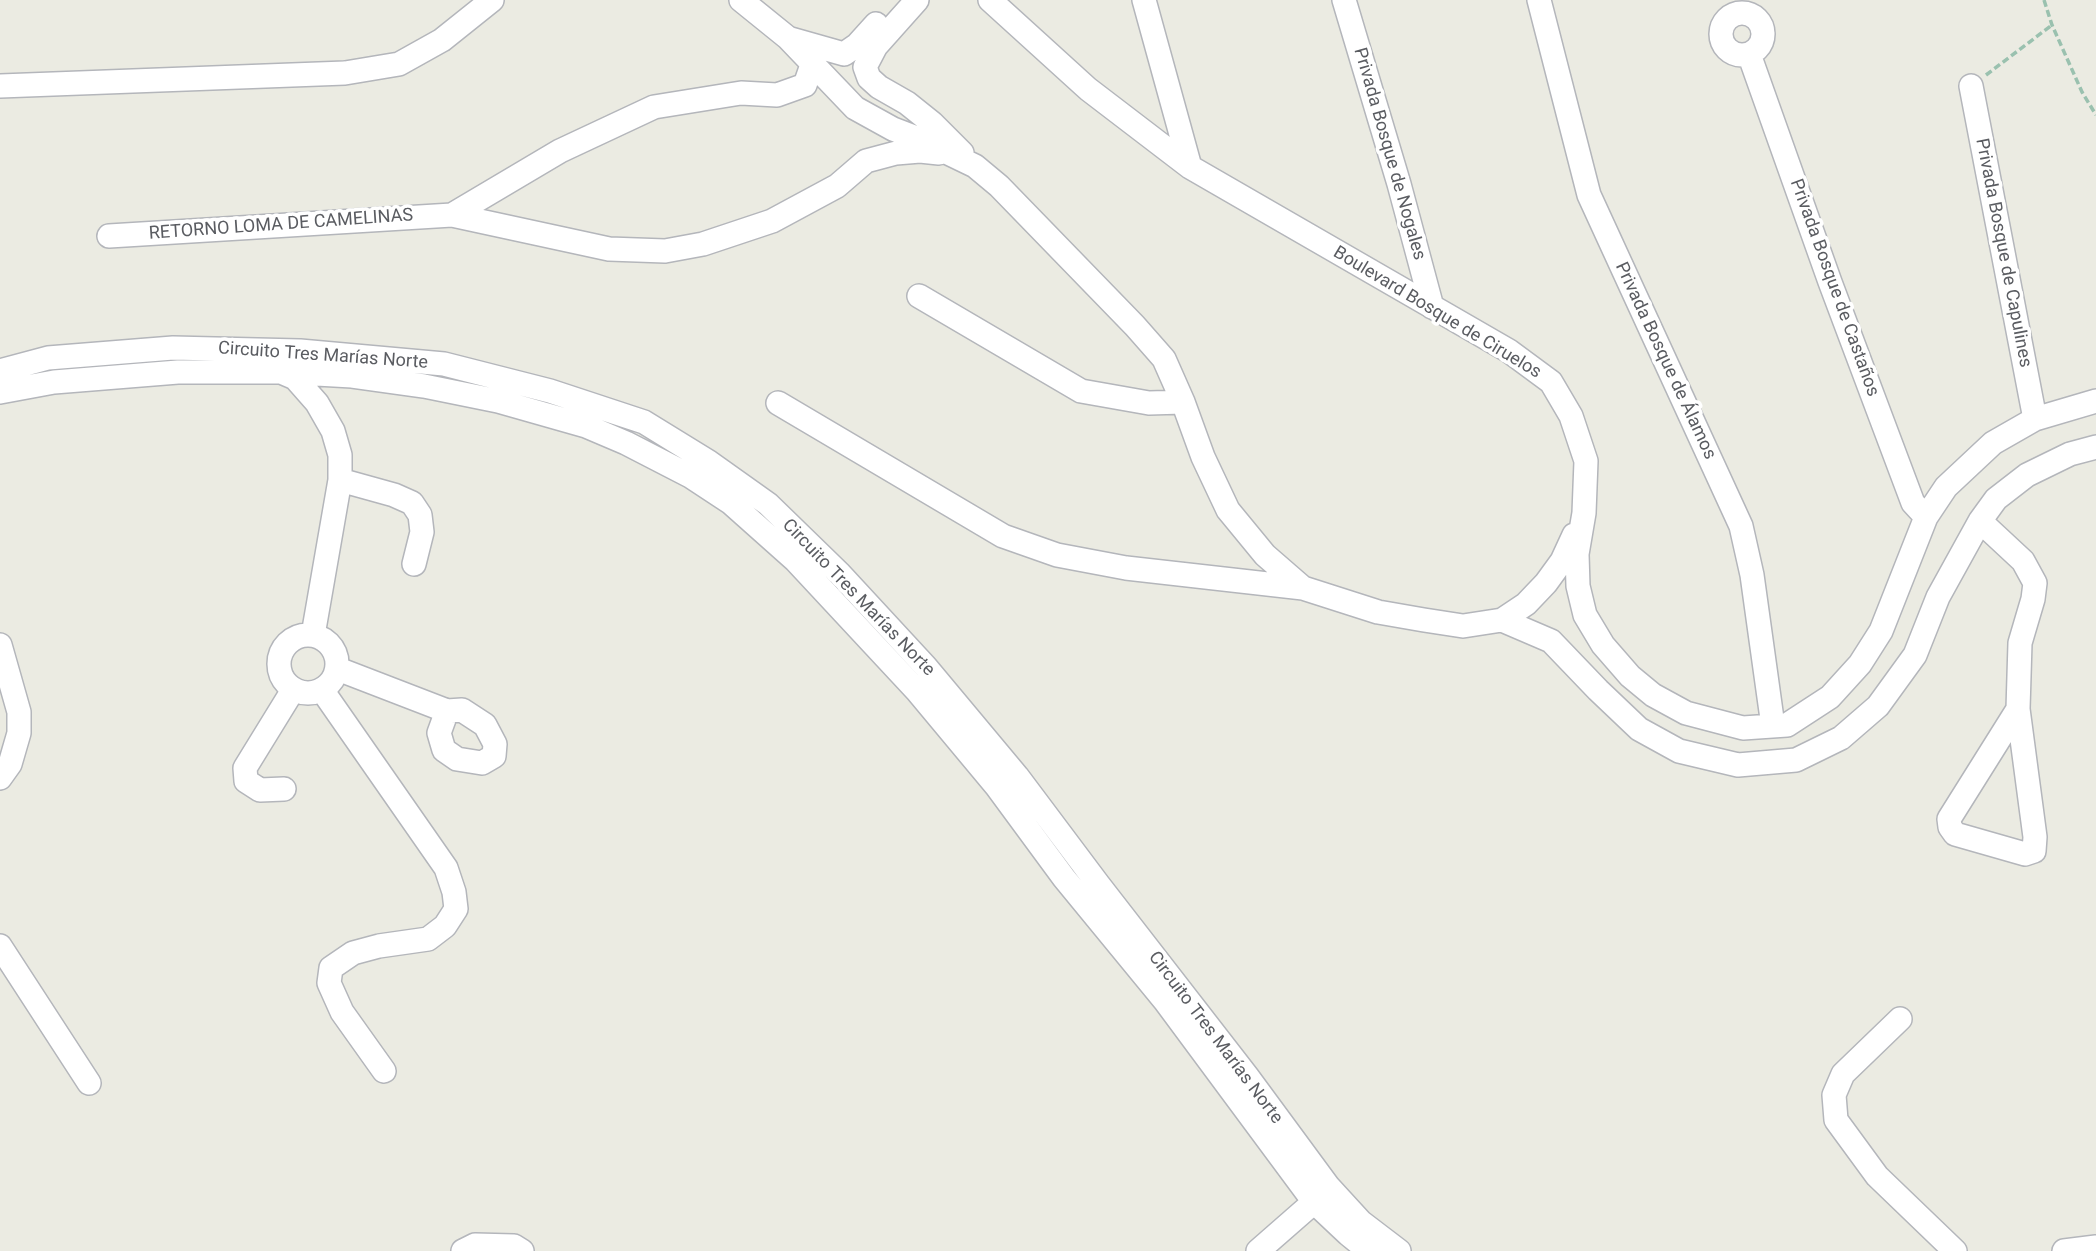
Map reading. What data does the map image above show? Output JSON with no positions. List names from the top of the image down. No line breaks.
{"streets":{"street":["Privada Bosque de Nogales","RETORNO LOMA DE CAMELINAS","Privada Bosque de Capulines","Privada Bosque de Castaños","Boulevard Bosque de Ciruelos","Circuito Tres Marías Norte","Privada Bosque de Álamos"]},"crossings":[["Privada Bosque de Nogales","Boulevard Bosque de Ciruelos"],["Privada Bosque de Capulines","Boulevard Bosque de Ciruelos"],["Privada Bosque de Castaños","Boulevard Bosque de Ciruelos"],["Boulevard Bosque de Ciruelos","Privada Bosque de Álamos"]]}
